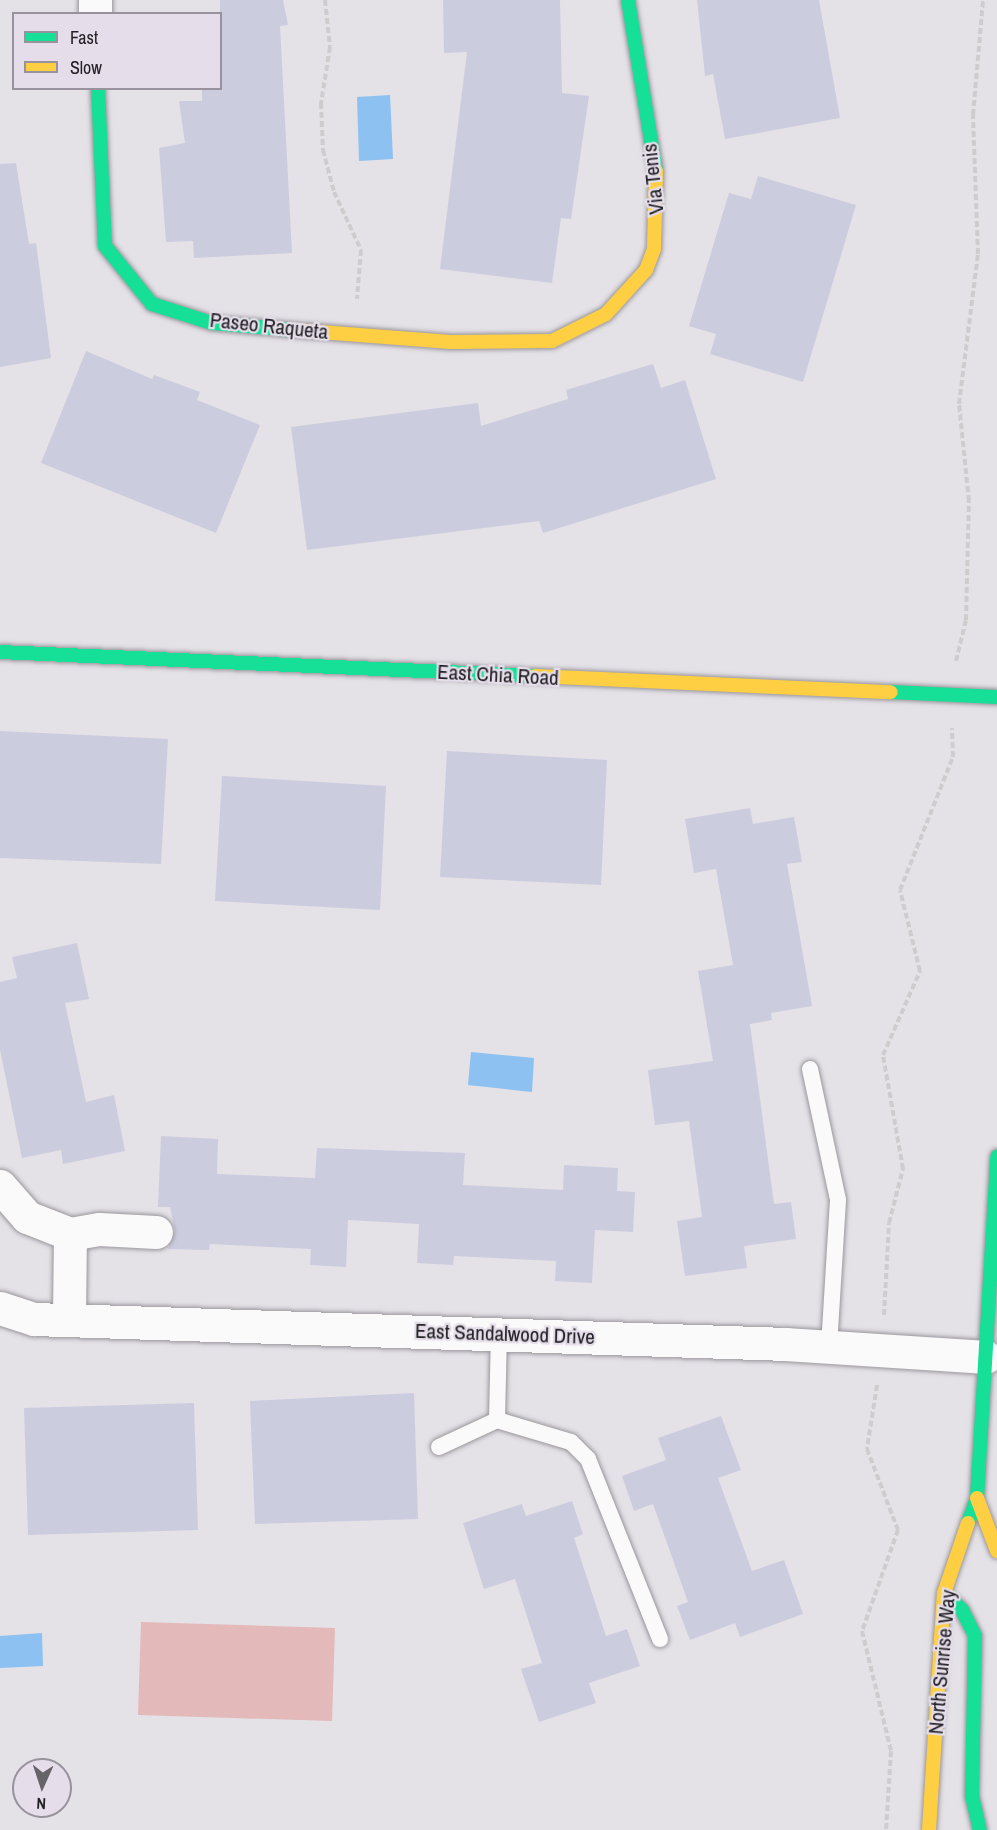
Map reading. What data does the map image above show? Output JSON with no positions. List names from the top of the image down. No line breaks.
{"streets":{"street":["Via Tenis","Paseo Raqueta","East Chia Road","East Sandalwood Drive","North Sunrise Way"]},"crossings":[["Via Tenis","Paseo Raqueta"],["East Sandalwood Drive","North Sunrise Way"]],"legend":["Fast","Slow"],"north":"bottom"}
